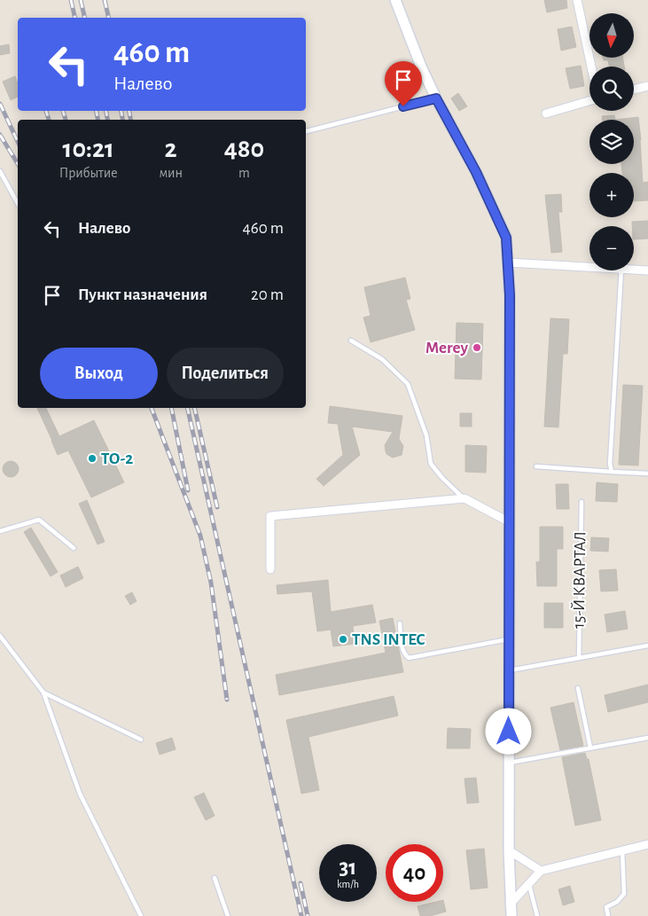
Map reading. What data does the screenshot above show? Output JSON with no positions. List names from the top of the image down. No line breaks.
{"streets":{"lane":["15-Й КВАРТАЛ"]},"places":["Merey","ТО-2","TNS INTEC"],"north":"bottom","page":{"map_buttons":["+","−"],"turn":["460 m","Налево"],"eta":["10:21","Прибытие","2","мин","480","m"],"list":[{"name":"Налево","value":"460 m"},{"name":"Пункт назначения","value":"20 m"}],"buttons":["Выход","Поделиться"],"speed":"31 km/h","limit":"40"}}
